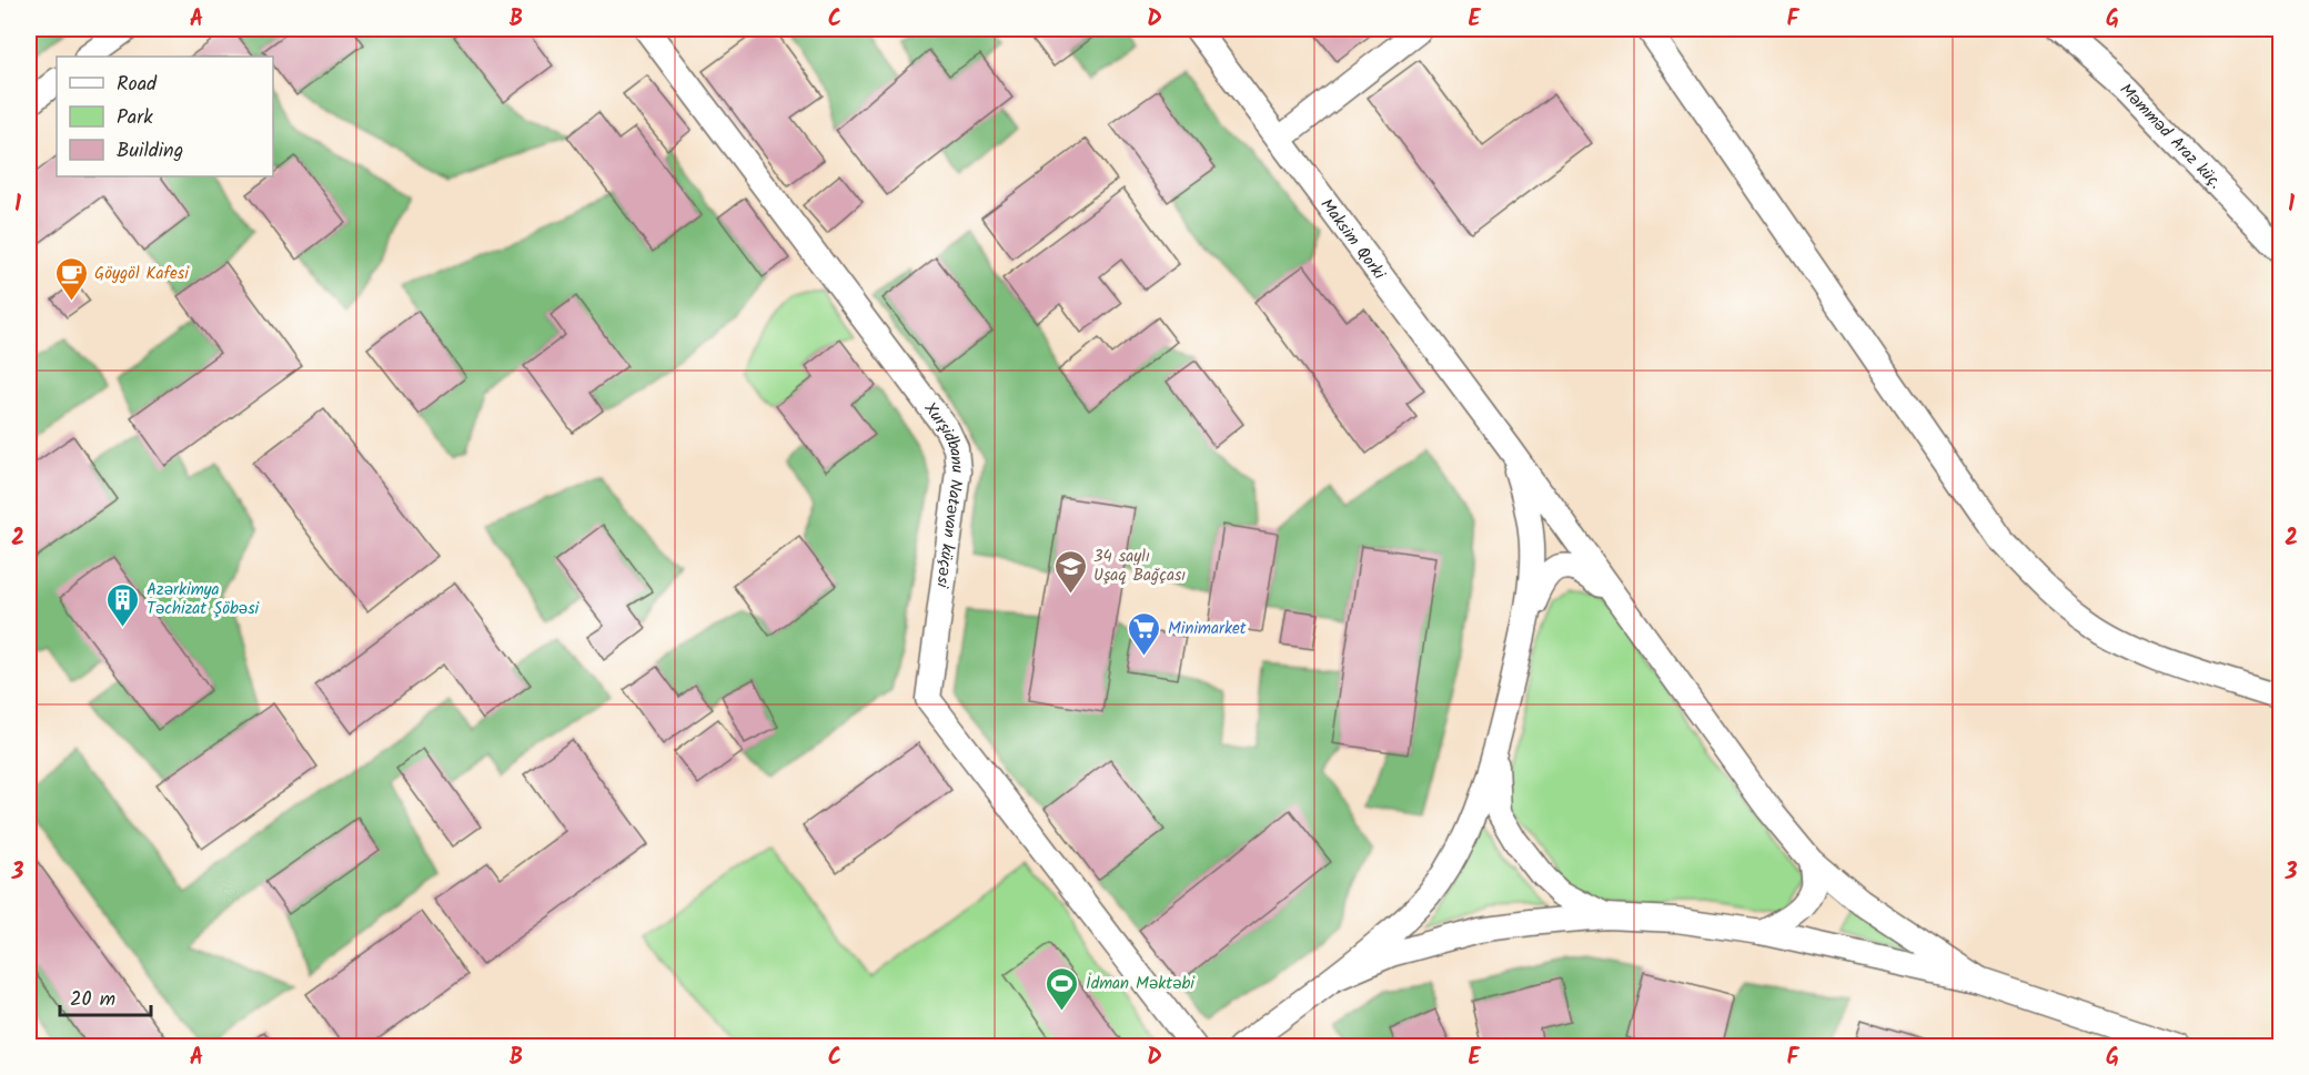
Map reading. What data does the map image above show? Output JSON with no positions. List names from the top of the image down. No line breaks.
{"streets":{"street":["Məmməd Araz küç.","Maksim Qorki","Xurşidbanu Natəvan küçəsi"]},"places":{"cafe":["Göygöl Kafesi"],"school or university":["34 saylı Uşaq Bağçası"],"building":["Azərkimya Təchizat Şöbəsi"],"supermarket":["Minimarket"],"sports":["İdman Məktəbi"]},"legend":["Road","Park","Building"],"scale_bar":"20 m","grid":{"columns":["A","B","C","D","E","F","G"],"rows":["1","2","3"]}}
